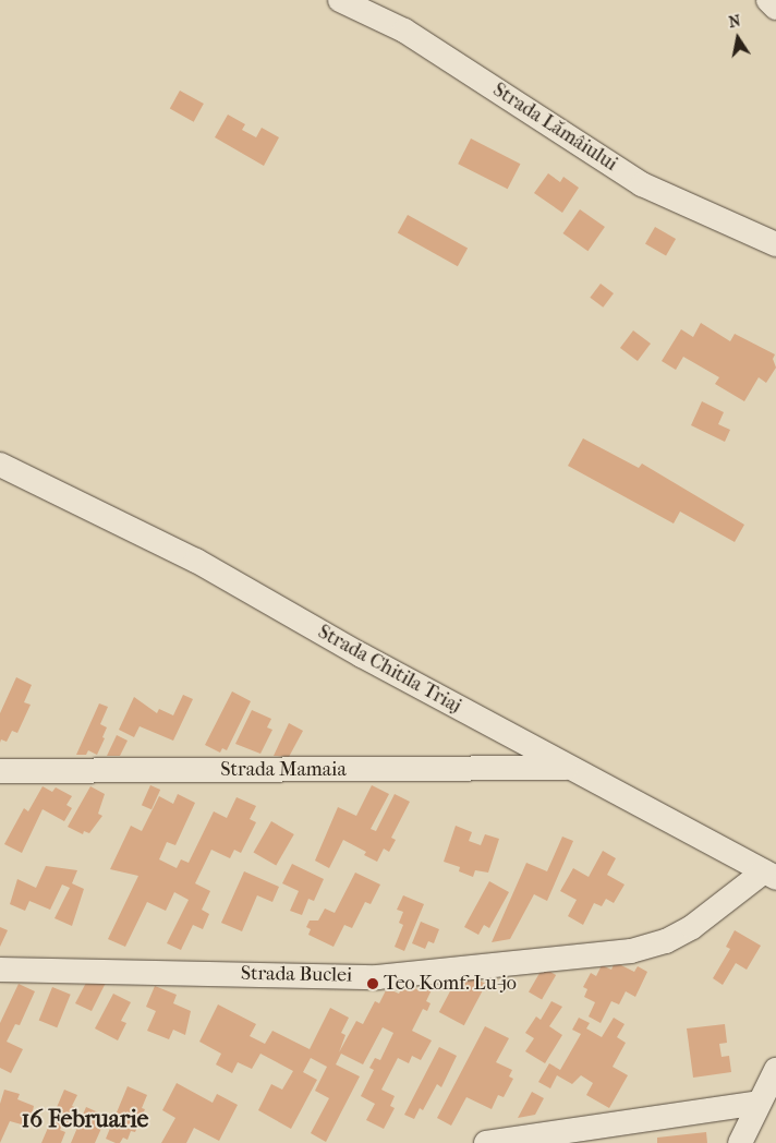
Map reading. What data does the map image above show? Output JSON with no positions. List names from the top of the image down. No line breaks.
{"streets":{"street":["Strada Lămâiului","Strada Chitila Triaj","Strada Mamaia","Strada Buclei"]},"crossings":[["Strada Chitila Triaj","Strada Mamaia"],["Strada Chitila Triaj","Strada Buclei"]],"districts":["16 Februarie"],"places":["Teo Komf. Lu-jo"],"north":"top"}
